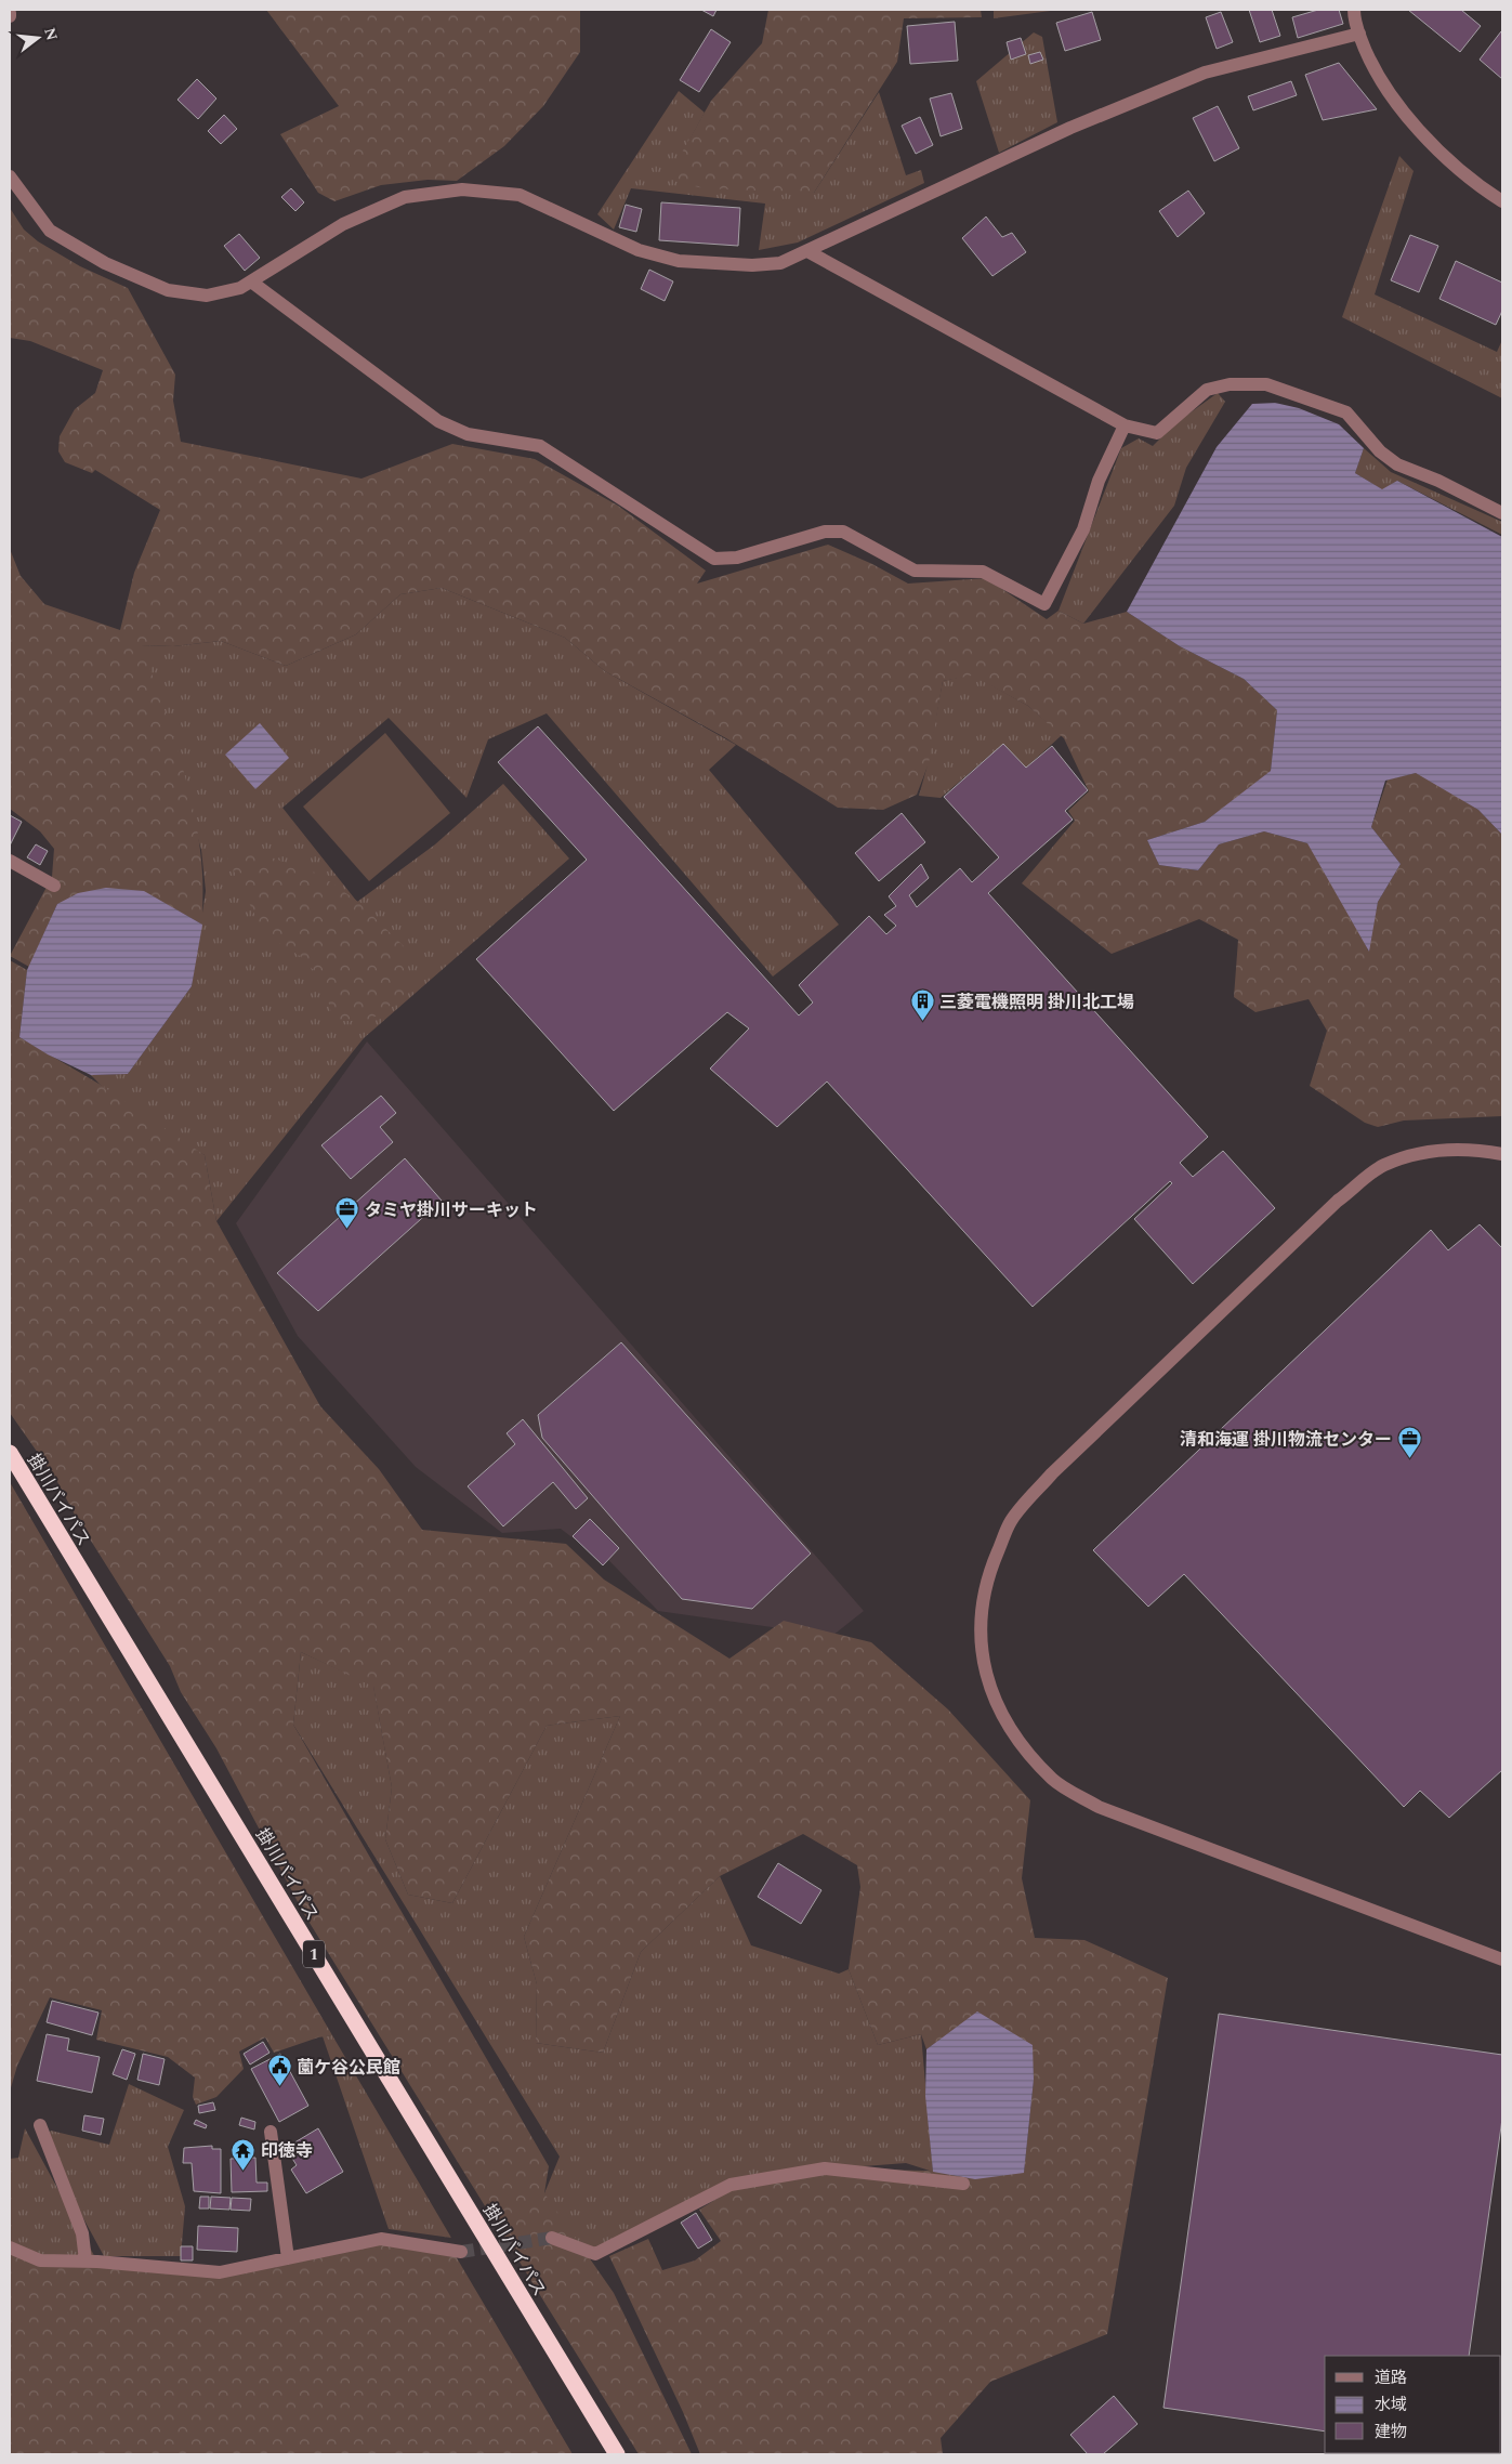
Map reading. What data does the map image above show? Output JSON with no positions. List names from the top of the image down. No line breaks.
{"streets":{"highway":["掛川バイパス","1"]},"places":{"building":["三菱電機照明 掛川北工場"],"office":["タミヤ掛川サーキット","清和海運 掛川物流センター"],"public building":["薗ケ谷公民館"],"temple":["印徳寺"]},"legend":["道路","水域","建物"],"north":"right"}
